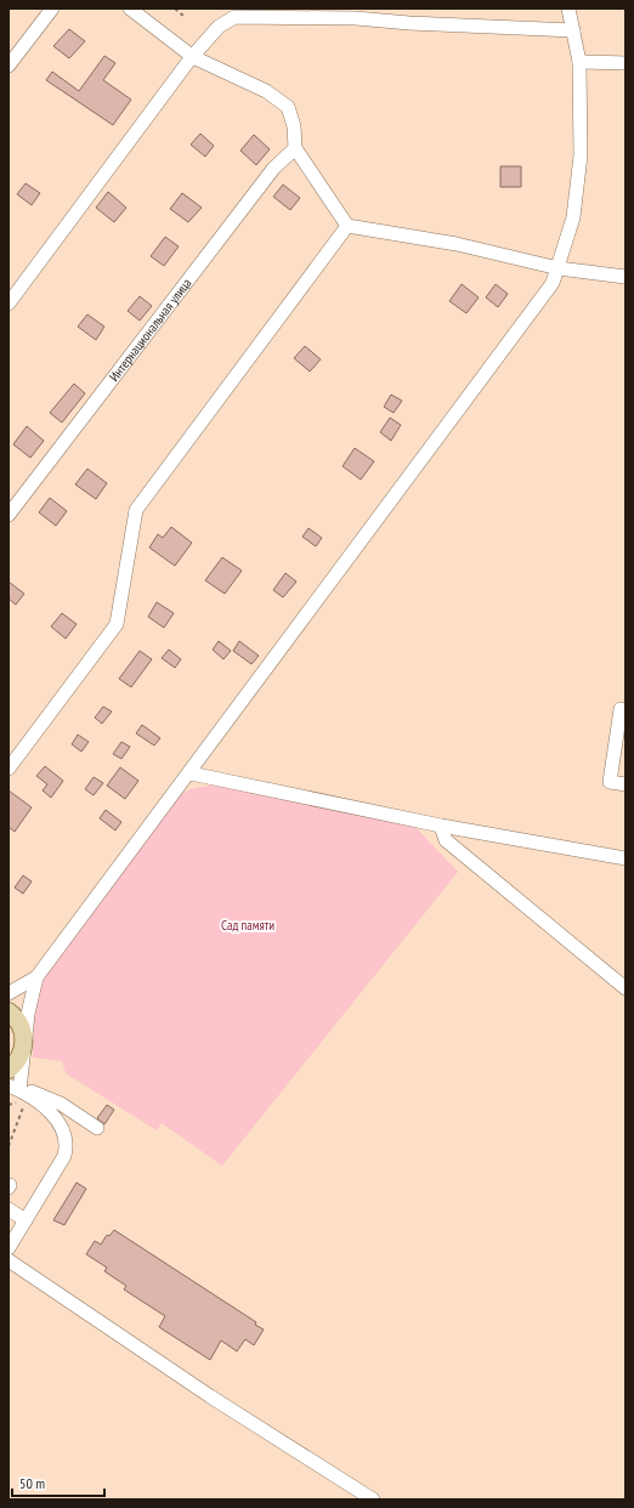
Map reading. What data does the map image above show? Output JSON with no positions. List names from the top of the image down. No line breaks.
{"streets":{"street":["Интернациональная улица"]},"parks":["Сад памяти"],"scale_bar":"50 m"}
